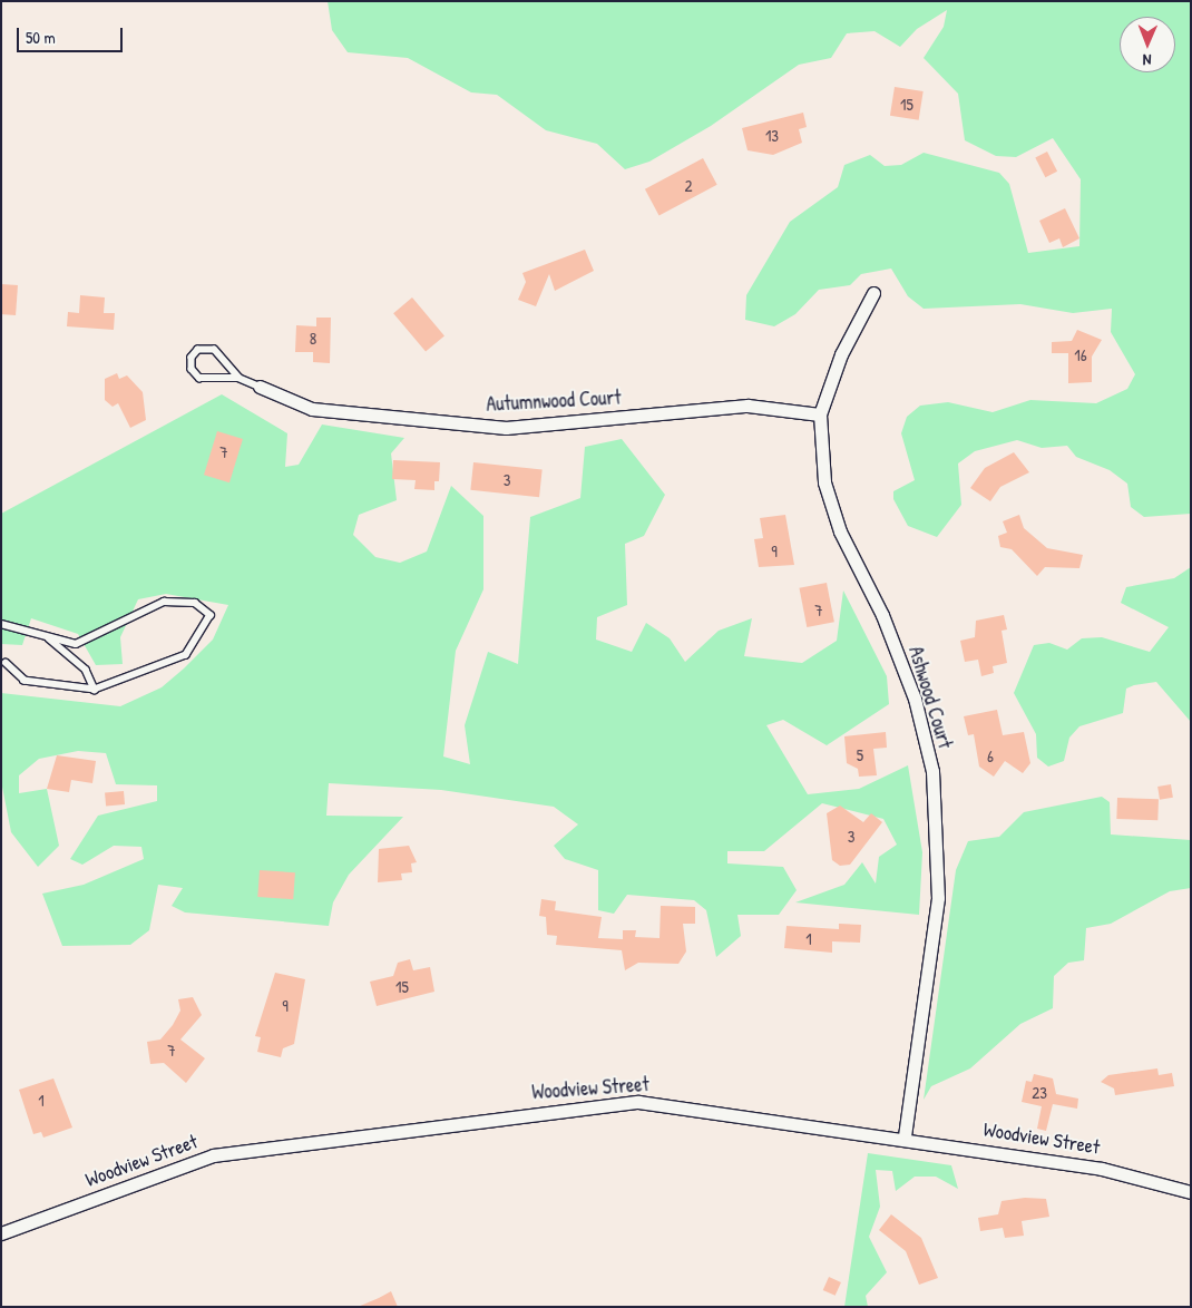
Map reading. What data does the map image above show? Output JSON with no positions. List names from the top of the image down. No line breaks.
{"streets":{"street":["Autumnwood Court","Ashwood Court","Woodview Street"]},"crossings":[["Autumnwood Court","Ashwood Court"],["Ashwood Court","Woodview Street"]],"house_numbers":["15","13","2","8","16","7","3","9","7","5","6","3","1","15","9","7","23","1"],"scale_bar":"50 m","north":"bottom"}
